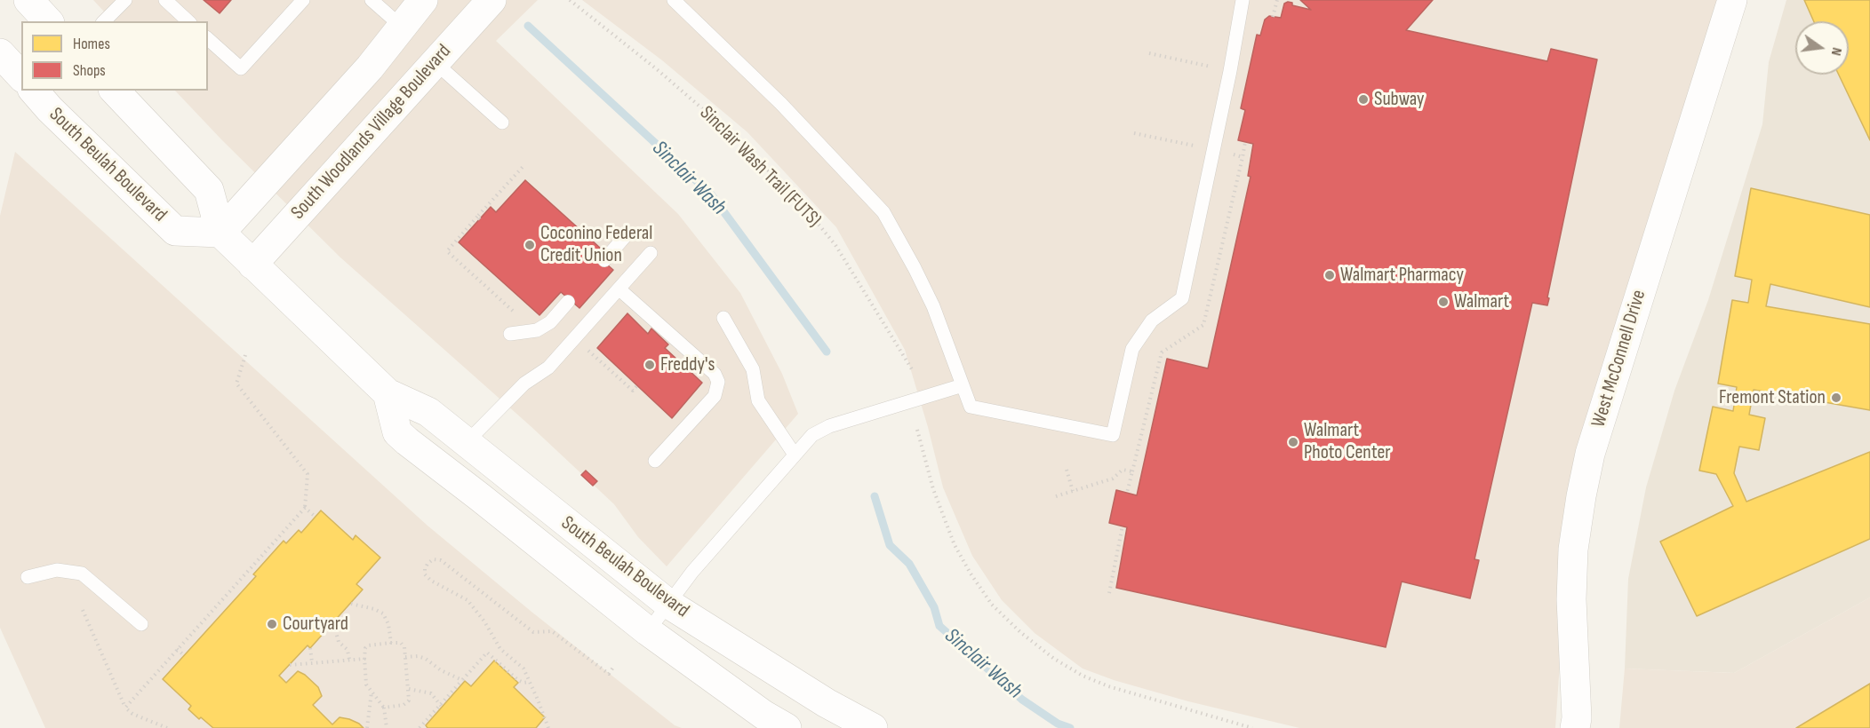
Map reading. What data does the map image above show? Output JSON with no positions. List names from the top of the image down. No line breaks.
{"streets":{"main road":["South Woodlands Village Boulevard","South Beulah Boulevard","West McConnell Drive"],"path":["Sinclair Wash Trail (FUTS)"]},"crossings":[["South Woodlands Village Boulevard","South Beulah Boulevard"]],"water":["Sinclair Wash"],"places":["Subway","Coconino Federal Credit Union","Walmart Pharmacy","Walmart","Freddy's","Fremont Station","Walmart Photo Center","Courtyard"],"legend":["Homes","Shops"],"north":"right"}
